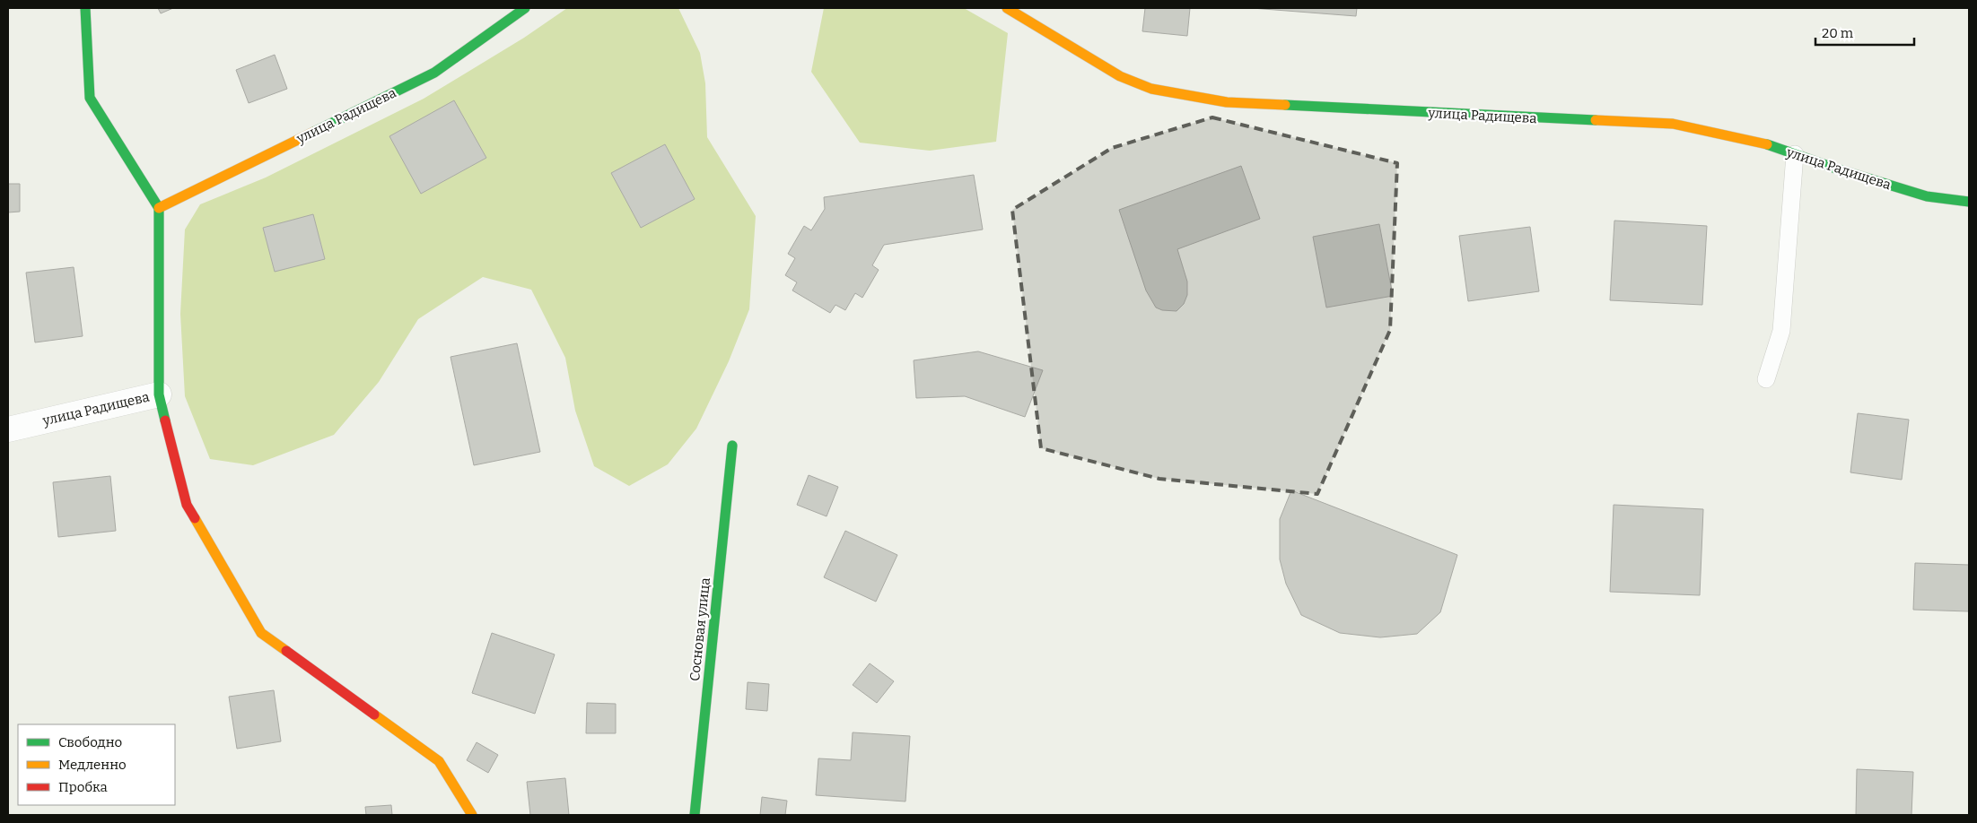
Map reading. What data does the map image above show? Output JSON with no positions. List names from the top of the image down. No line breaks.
{"streets":{"street":["улица Радищева","Сосновая улица"]},"legend":["Свободно","Медленно","Пробка"],"scale_bar":"20 m"}
